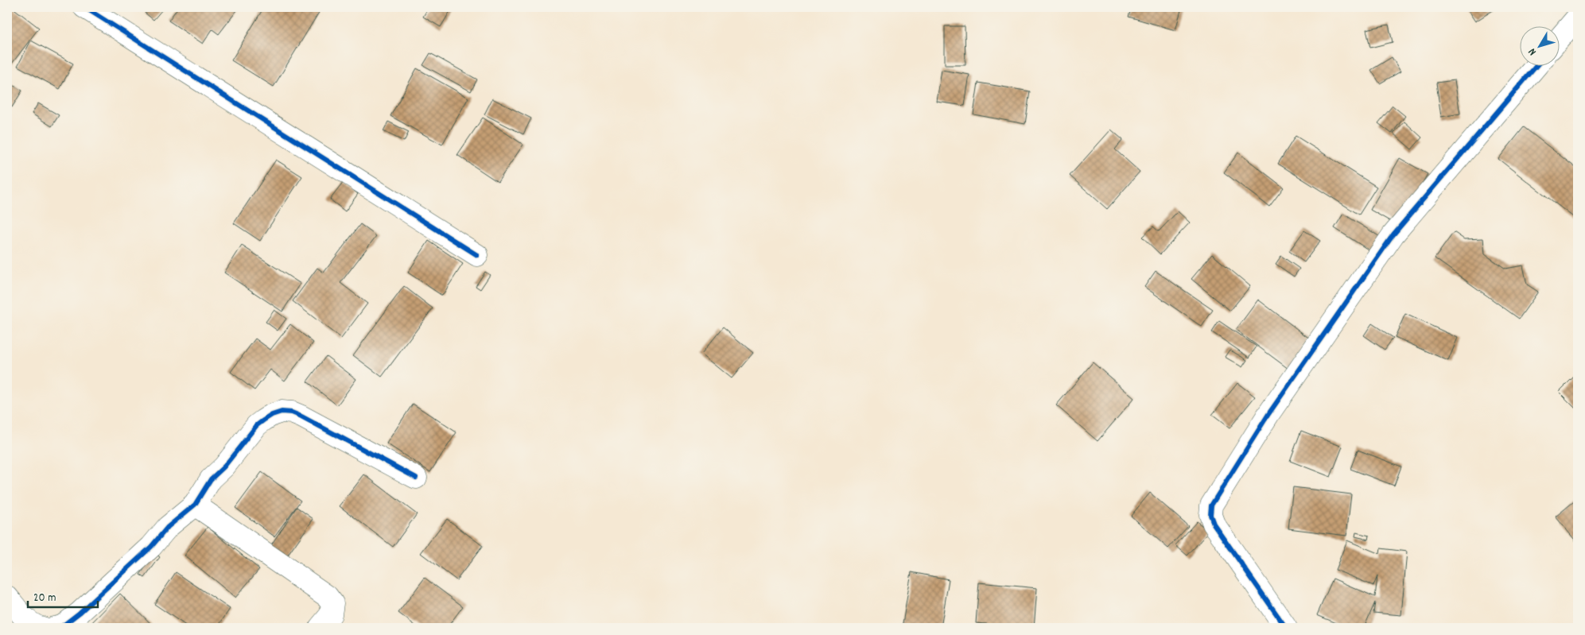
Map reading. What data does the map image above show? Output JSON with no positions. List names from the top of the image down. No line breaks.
{"scale_bar":"20 m","north":"bottom left"}
